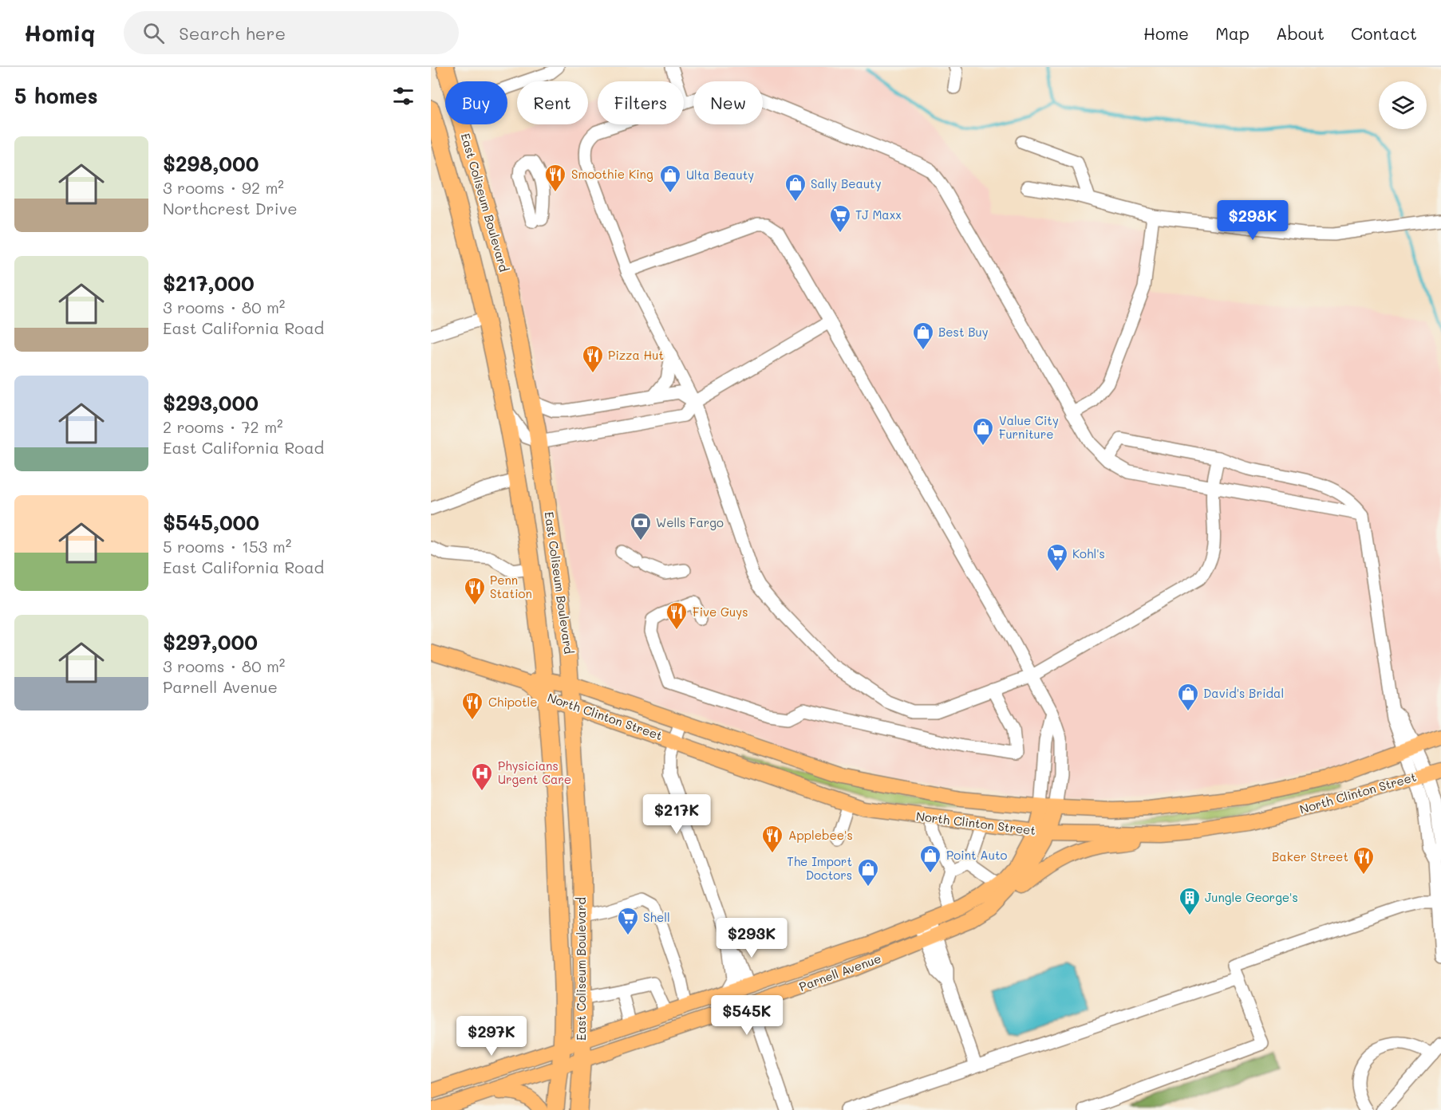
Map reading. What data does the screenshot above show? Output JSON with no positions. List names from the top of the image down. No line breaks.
{"streets":{"highway":["East Coliseum Boulevard"],"main road":["North Clinton Street","Parnell Avenue"]},"crossings":[["East Coliseum Boulevard","North Clinton Street"],["East Coliseum Boulevard","Parnell Avenue"],["North Clinton Street","Parnell Avenue"]],"places":{"restaurant":["Smoothie King","Pizza Hut","Penn Station","Five Guys","Chipotle","Applebee's","Baker Street"],"shop":["Ulta Beauty","Sally Beauty","Best Buy","Value City Furniture","David's Bridal","Point Auto","The Import Doctors"],"supermarket":["TJ Maxx","Kohl's","Shell"],"bank":["Wells Fargo"],"hospital":["Physicians Urgent Care"],"building":["Jungle George's"]},"page":{"header":"Homiq","search":"Search here","nav":["Home","Map","About","Contact"],"heading":"5 homes","chip":["Buy","Rent","Filters","New"],"list":[{"name":"$298,000","note":"3 rooms · 92 m² · Northcrest Drive"},{"name":"$217,000","note":"3 rooms · 80 m² · East California Road"},{"name":"$293,000","note":"2 rooms · 72 m² · East California Road"},{"name":"$545,000","note":"5 rooms · 153 m² · East California Road"},{"name":"$297,000","note":"3 rooms · 80 m² · Parnell Avenue"}],"price":["$298K","$217K","$293K","$545K","$297K"]}}
